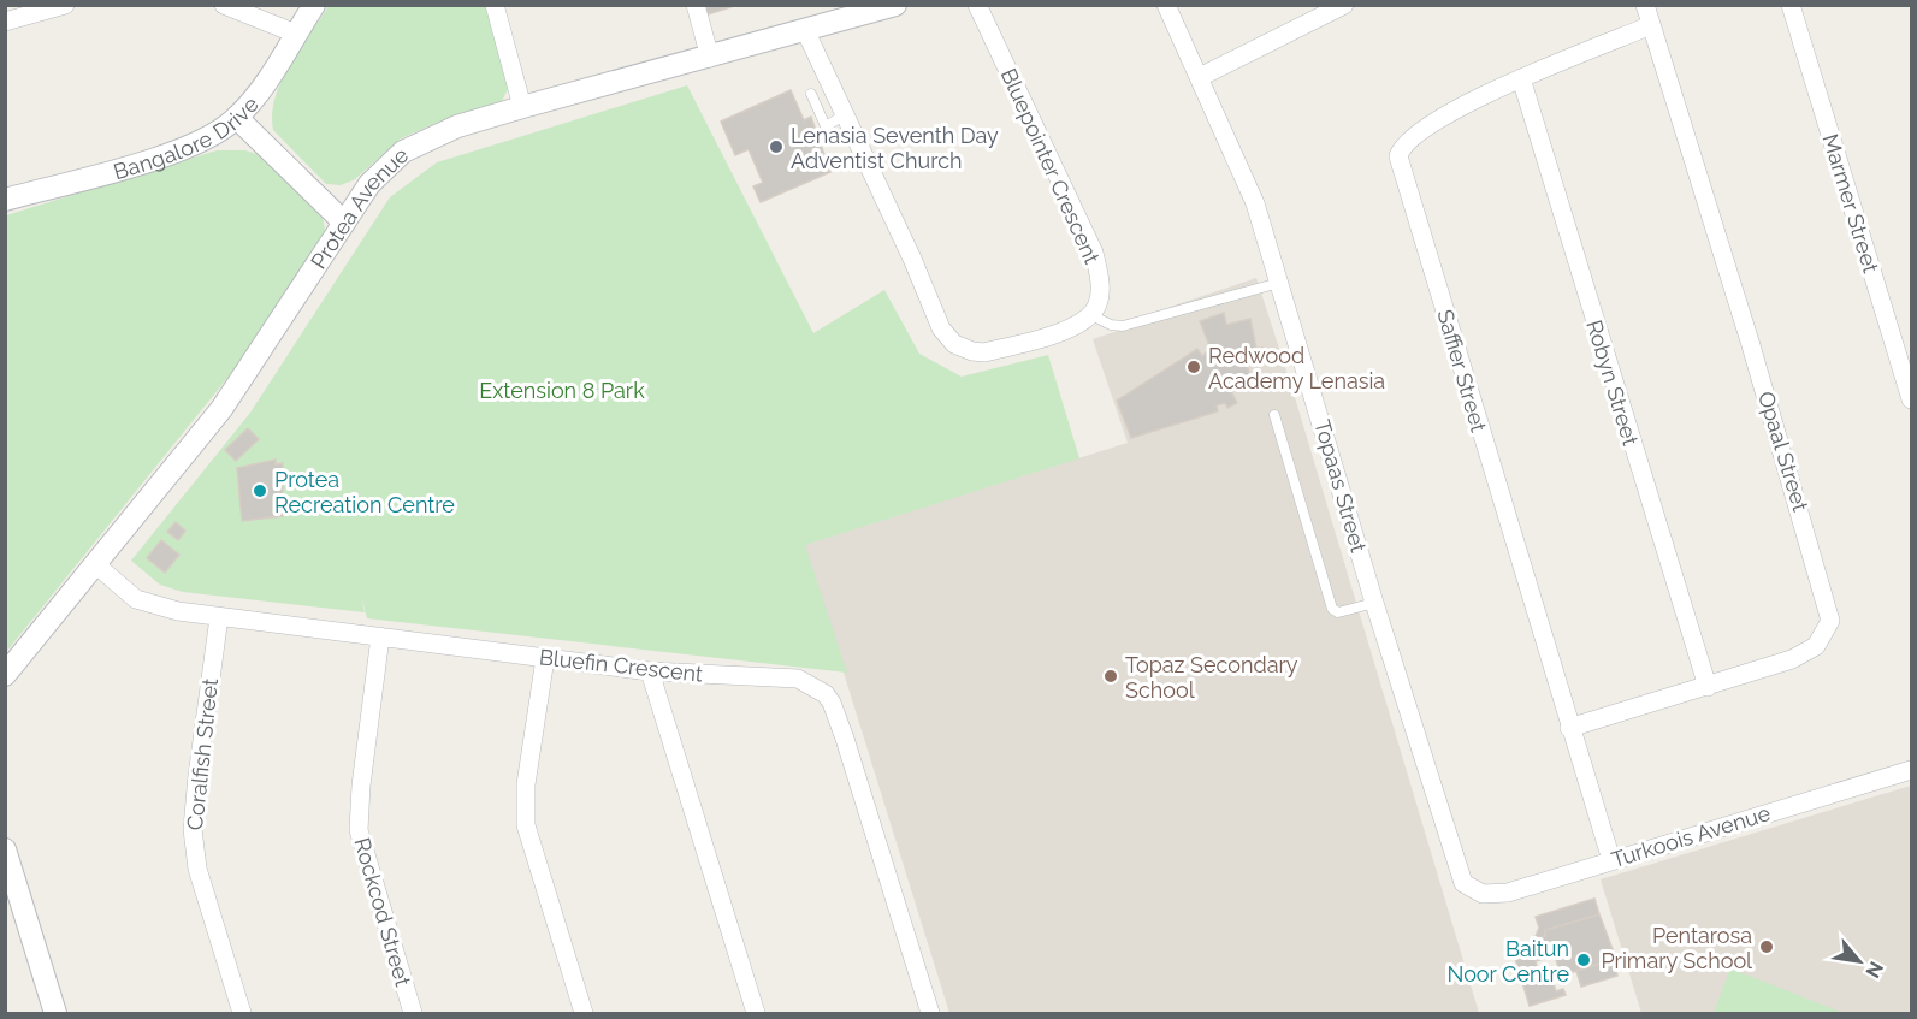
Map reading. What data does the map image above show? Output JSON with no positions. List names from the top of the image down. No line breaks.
{"streets":{"street":["Bangalore Drive","Bluepointer Crescent","Marmer Street","Protea Avenue","Saffier Street","Robyn Street","Opaal Street","Topaas Street","Bluefin Crescent","Coralfish Street","Turkoois Avenue","Rockcod Street"]},"crossings":[["Protea Avenue","Bluefin Crescent"],["Saffier Street","Robyn Street"],["Saffier Street","Opaal Street"],["Saffier Street","Turkoois Avenue"],["Robyn Street","Opaal Street"],["Topaas Street","Turkoois Avenue"],["Bluefin Crescent","Coralfish Street"],["Bluefin Crescent","Rockcod Street"]],"parks":["Extension 8 Park"],"places":["Lenasia Seventh Day Adventist Church","Redwood Academy Lenasia","Protea Recreation Centre","Topaz Secondary School","Pentarosa Primary School","Baitun Noor Centre"],"north":"bottom right"}
